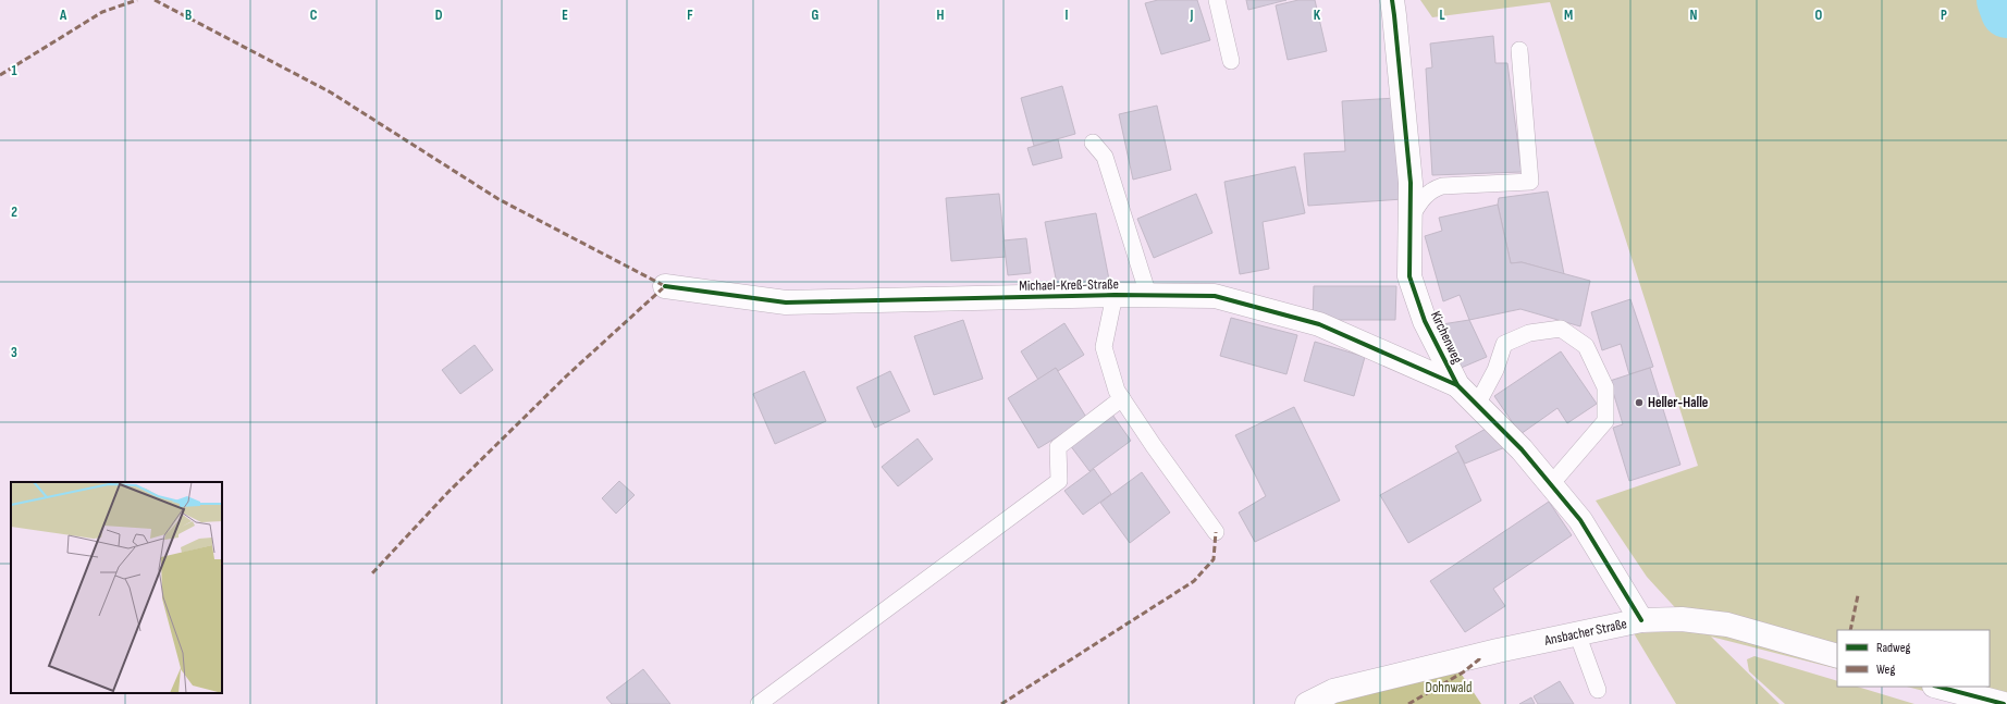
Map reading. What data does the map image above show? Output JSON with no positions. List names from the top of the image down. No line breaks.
{"streets":{"street":["Michael-Kreß-Straße","Kirchenweg","Ansbacher Straße"]},"crossings":[["Michael-Kreß-Straße","Kirchenweg"],["Kirchenweg","Ansbacher Straße"]],"parks":["Dohnwald"],"places":["Heller-Halle"],"legend":["Radweg","Weg"],"grid":{"columns":["A","B","C","D","E","F","G","H","I","J","K","L","M","N","O","P"],"rows":["1","2","3"]}}
